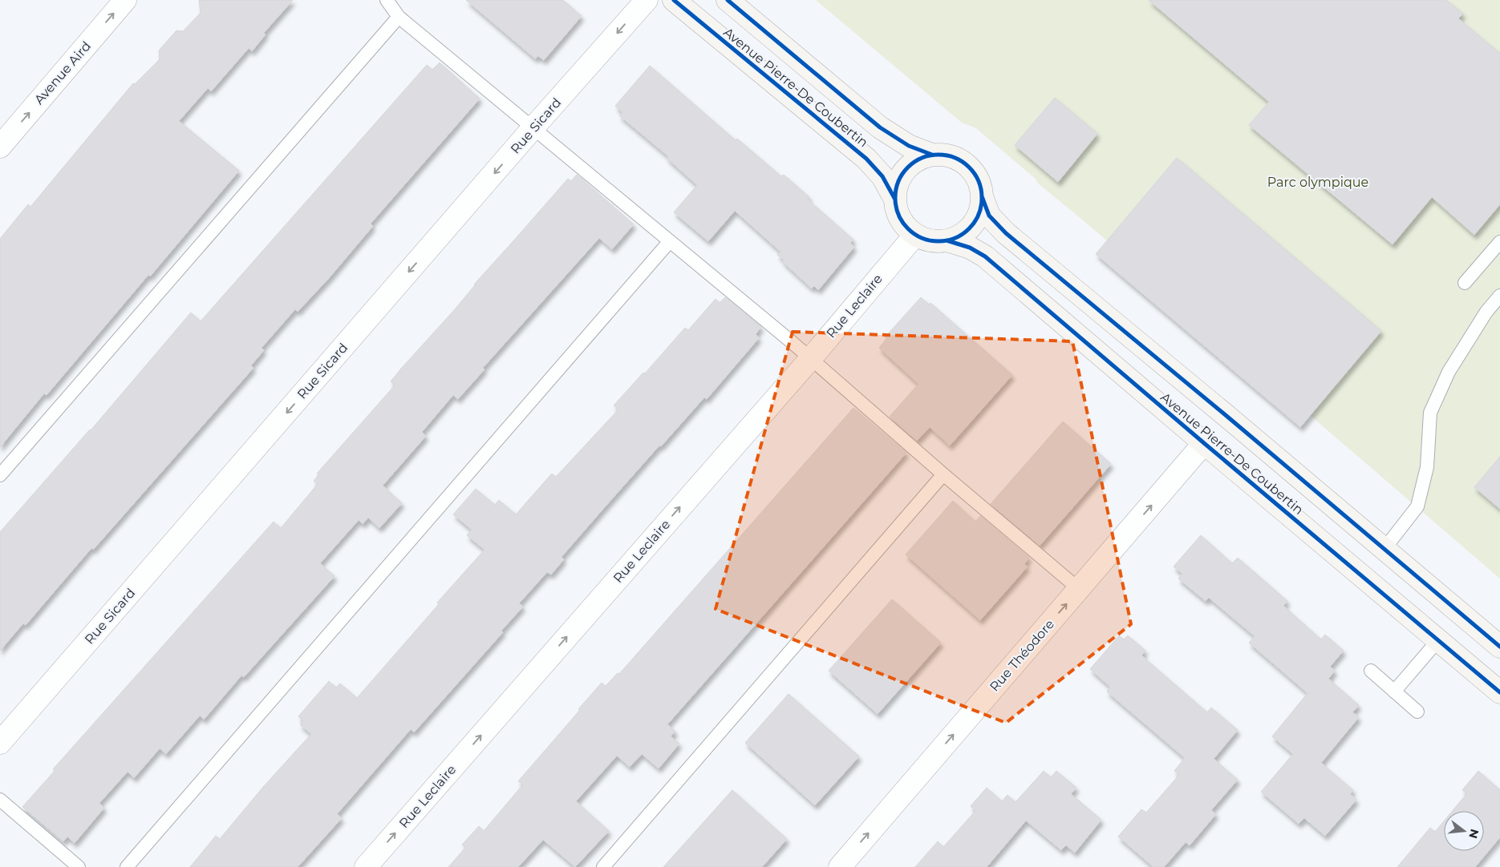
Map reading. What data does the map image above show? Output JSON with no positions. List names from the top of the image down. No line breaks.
{"streets":{"street":["Avenue Aird","Avenue Pierre-De Coubertin","Rue Sicard","Rue Leclaire","Rue Théodore"]},"crossings":[["Avenue Pierre-De Coubertin","Rue Leclaire"],["Avenue Pierre-De Coubertin","Rue Théodore"]],"one_way":["Avenue Aird","Rue Sicard","Rue Leclaire","Rue Théodore"],"parks":["Parc olympique"],"north":"right"}
